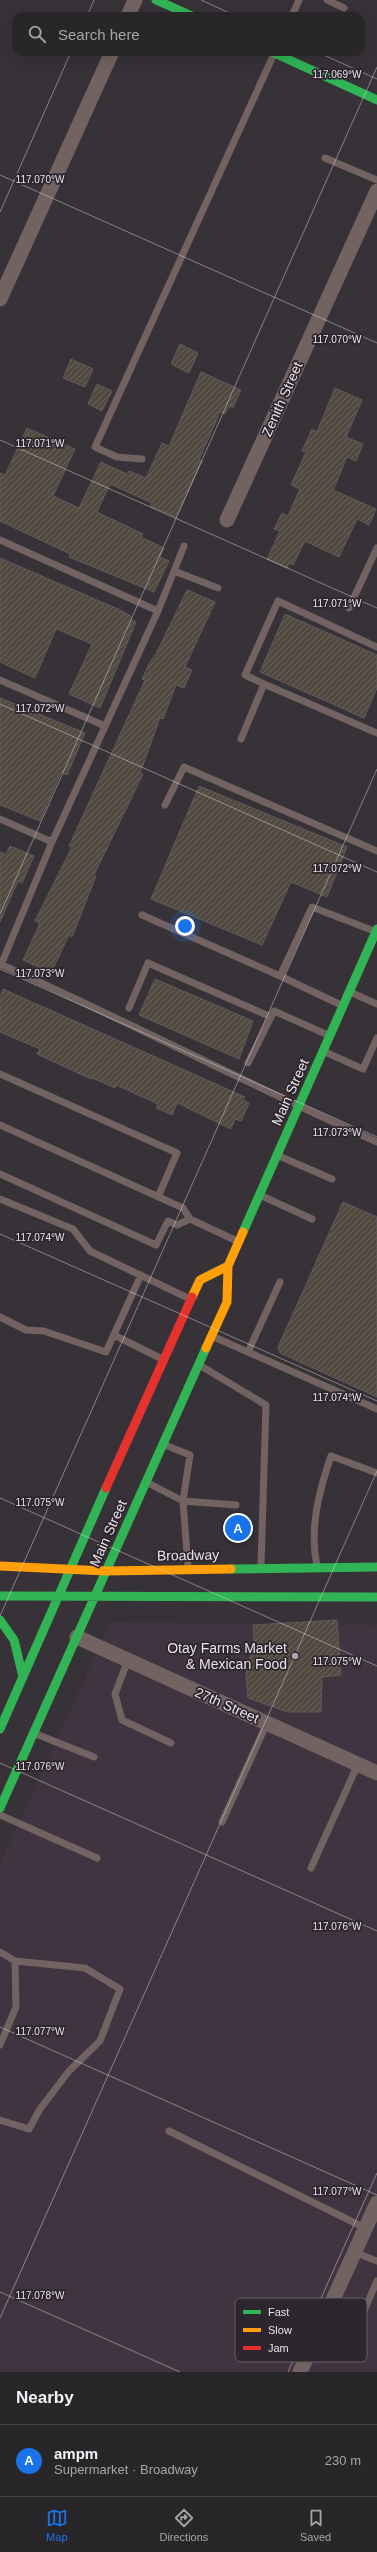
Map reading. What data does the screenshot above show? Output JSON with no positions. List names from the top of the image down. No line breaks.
{"streets":{"main road":["Main Street","Broadway"],"street":["Zenith Street","27th Street"]},"crossings":[["Main Street","Broadway"],["Main Street","27th Street"]],"places":["Otay Farms Market & Mexican Food"],"legend":["Fast","Slow","Jam"],"page":{"search":"Search here","pins":"A","heading":"Nearby","list":[{"mark":"A","name":"ampm","note":"Supermarket · Broadway","value":"230 m"}],"nav":["Map","Directions","Saved"]},"coordinates":["117.069°W","117.070°W","117.071°W","117.072°W","117.073°W","117.074°W","117.075°W","117.076°W","117.077°W","117.078°W"]}
